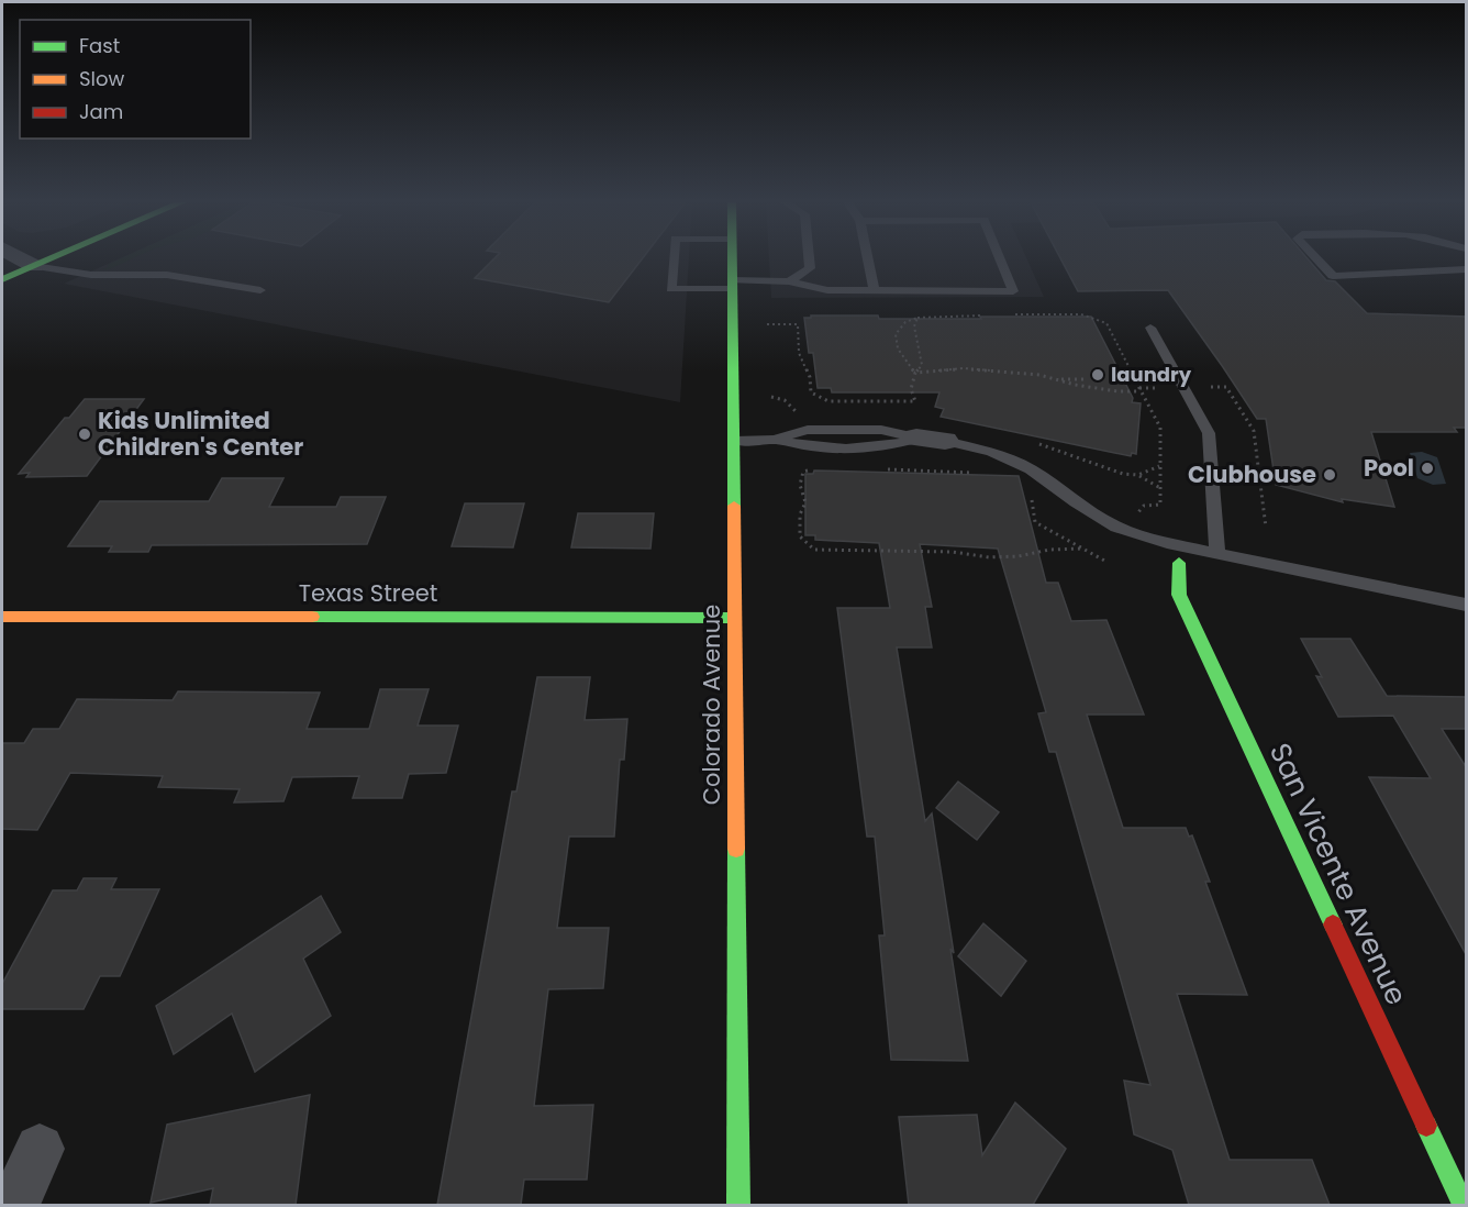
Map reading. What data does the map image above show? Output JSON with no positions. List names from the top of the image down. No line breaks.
{"streets":{"street":["Texas Street","Colorado Avenue","San Vicente Avenue"]},"crossings":[["Texas Street","Colorado Avenue"]],"places":["laundry","Kids Unlimited Children's Center","Pool","Clubhouse"],"legend":["Fast","Slow","Jam"]}
